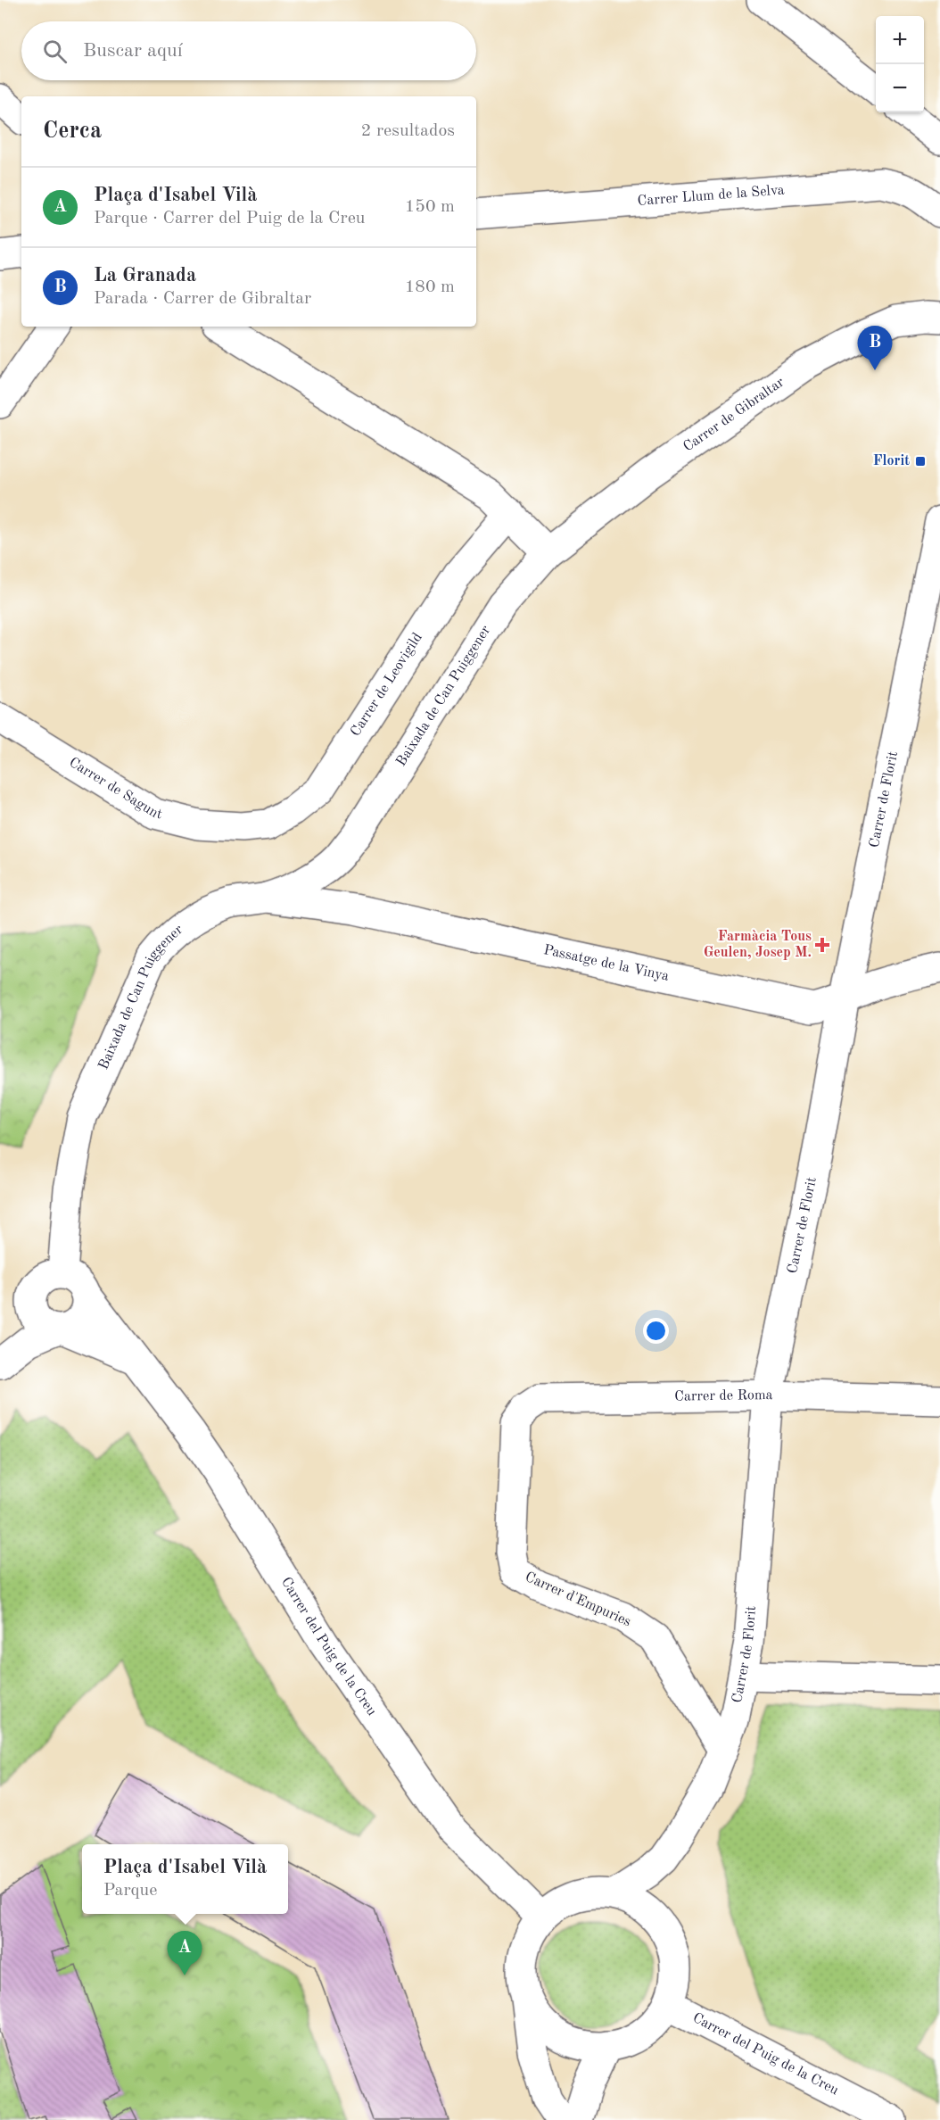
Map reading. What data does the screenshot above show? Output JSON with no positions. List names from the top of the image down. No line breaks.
{"streets":{"street":["Carrer Llum de la Selva","Carrer de Gibraltar","Carrer de Leovigild","Baixada de Can Puiggener","Carrer de Sagunt","Carrer de Florit","Passatge de la Vinya","Carrer de Roma","Carrer d'Empuries","Carrer del Puig de la Creu"]},"crossings":[["Carrer de Gibraltar","Baixada de Can Puiggener"],["Carrer de Leovigild","Carrer de Sagunt"],["Baixada de Can Puiggener","Passatge de la Vinya"],["Baixada de Can Puiggener","Carrer del Puig de la Creu"],["Carrer de Florit","Passatge de la Vinya"],["Carrer de Florit","Carrer de Roma"],["Carrer de Florit","Carrer d'Empuries"],["Carrer de Florit","Carrer del Puig de la Creu"],["Carrer de Roma","Carrer d'Empuries"]],"places":{"transit":["Florit"],"health":["Farmàcia Tous Geulen, Josep M."]},"page":{"map_buttons":["+","−"],"search":"Buscar aquí","heading":["Cerca","2 resultados"],"list":[{"mark":"A","name":"Plaça d'Isabel Vilà","note":"Parque · Carrer del Puig de la Creu","value":"150 m"},{"mark":"B","name":"La Granada","note":"Parada · Carrer de Gibraltar","value":"180 m"}],"pins":["B","A"],"popup":["Plaça d'Isabel Vilà","Parque"]}}
